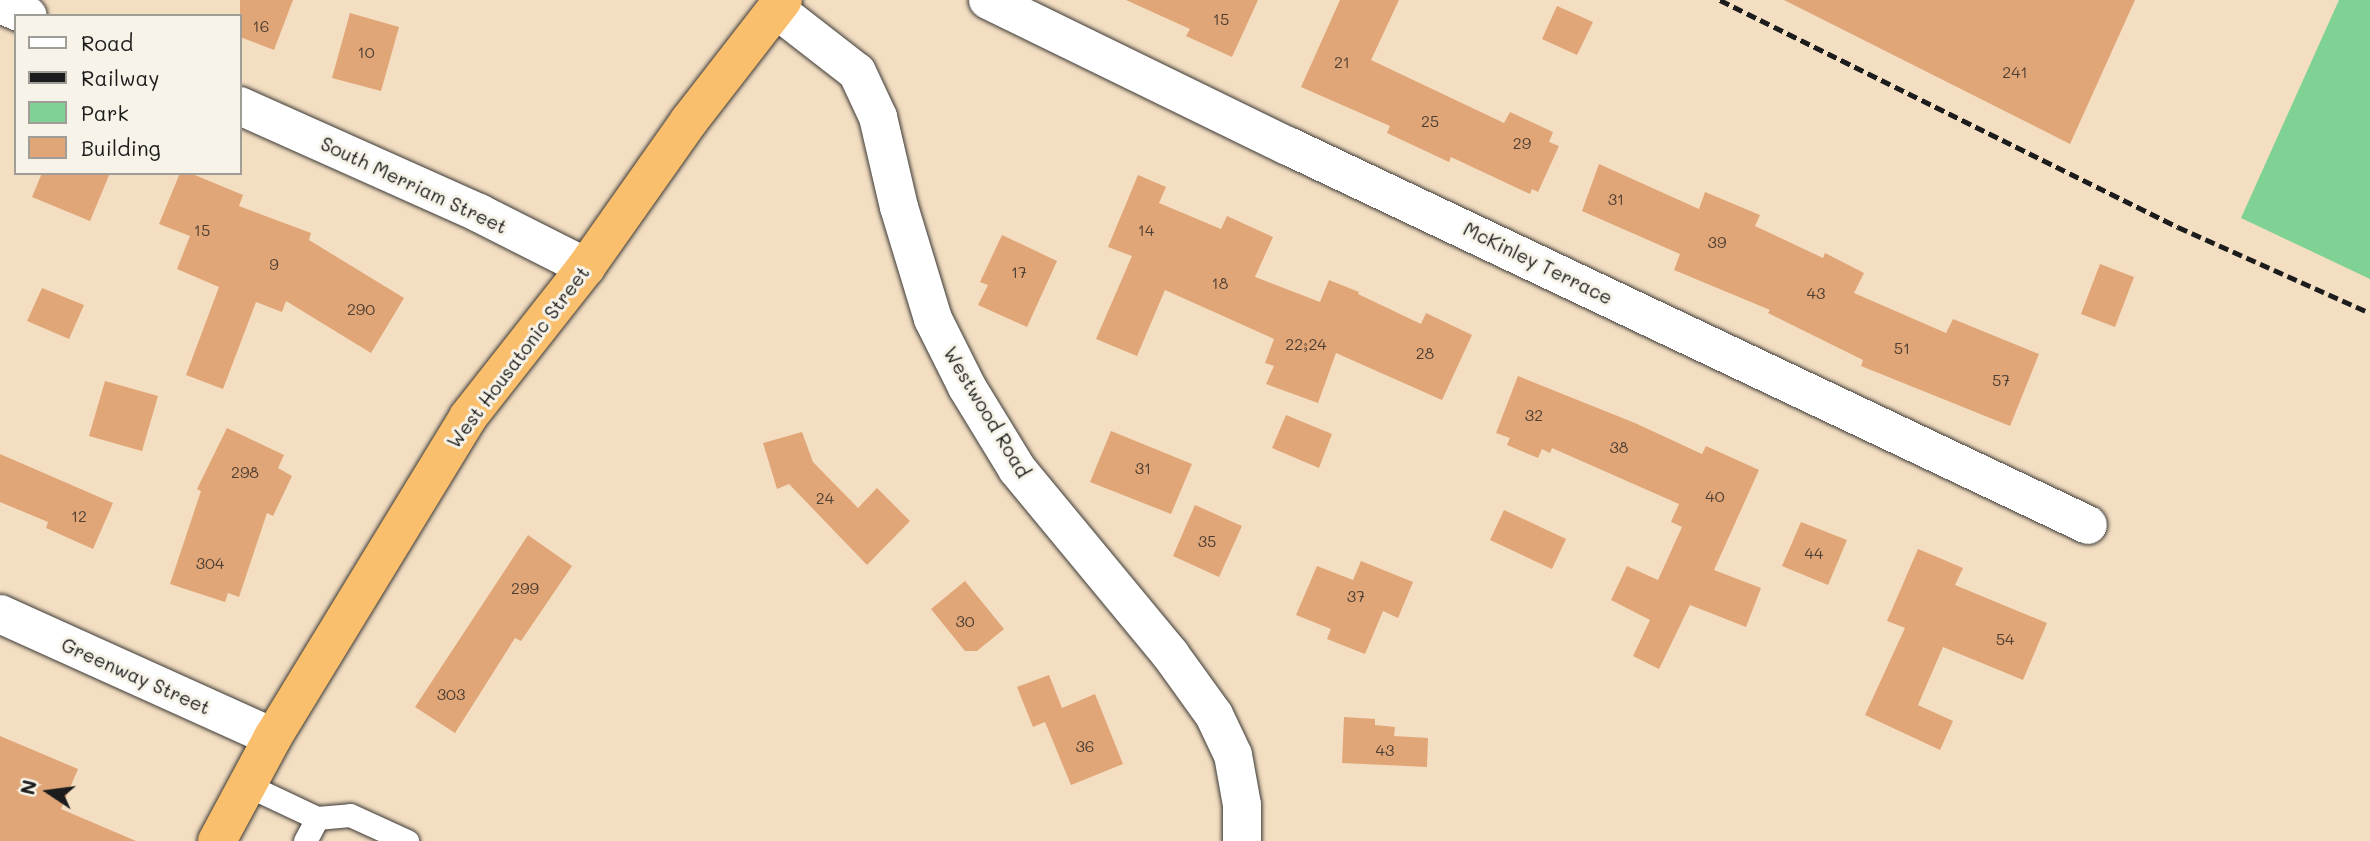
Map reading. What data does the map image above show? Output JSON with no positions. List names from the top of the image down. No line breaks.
{"streets":{"highway":["West Housatonic Street"],"street":["South Merriam Street","McKinley Terrace","Westwood Road","Greenway Street"]},"crossings":[["South Merriam Street","West Housatonic Street"],["West Housatonic Street","Westwood Road"],["West Housatonic Street","Greenway Street"]],"house_numbers":["15","16","10","21","241","25","29","31","15","14","39","9","17","18","43","290","22;24","51","28","57","32","38","31","298","40","24","12","35","44","304","299","37","30","54","303","36","43"],"legend":["Road","Railway","Park","Building"],"north":"left"}
